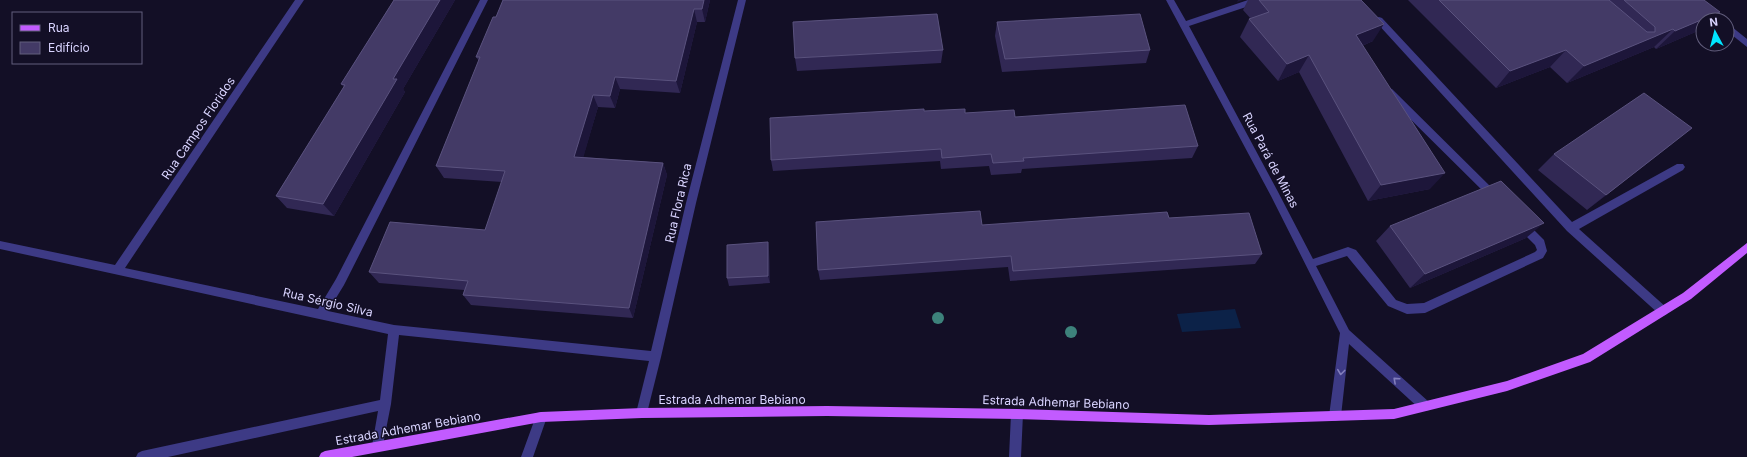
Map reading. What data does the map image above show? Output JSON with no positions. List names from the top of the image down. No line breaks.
{"streets":{"main road":["Estrada Adhemar Bebiano"],"street":["Rua Campos Floridos","Rua Pará de Minas","Rua Flora Rica","Rua Sérgio Silva"]},"crossings":[["Rua Campos Floridos","Rua Sérgio Silva"],["Rua Pará de Minas","Estrada Adhemar Bebiano"],["Rua Flora Rica","Rua Sérgio Silva"],["Rua Flora Rica","Estrada Adhemar Bebiano"]],"legend":["Rua","Edifício"],"north":"top"}
